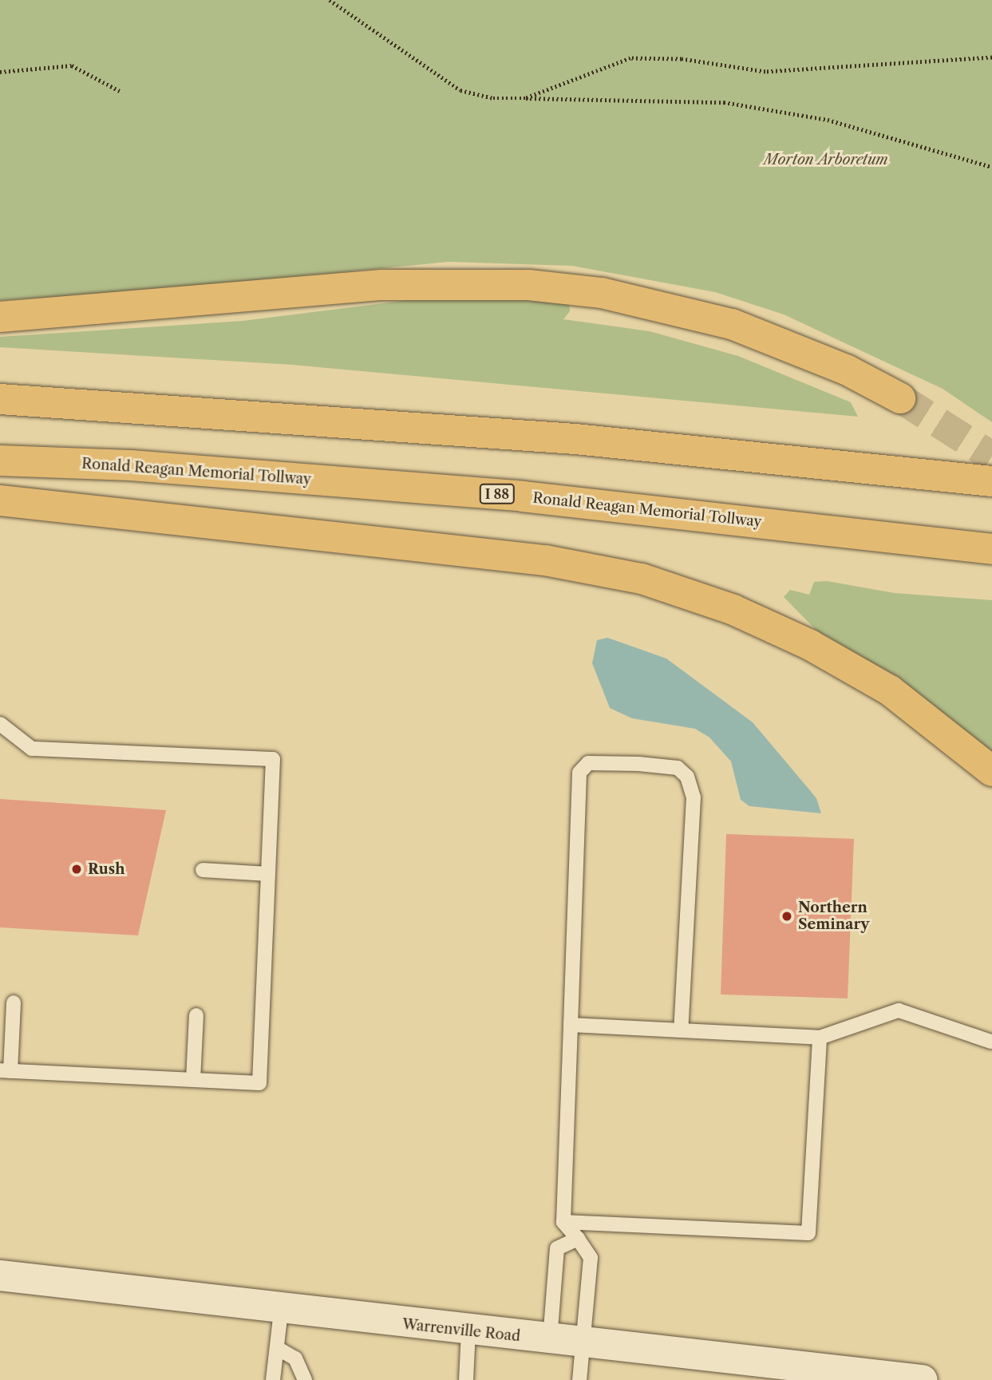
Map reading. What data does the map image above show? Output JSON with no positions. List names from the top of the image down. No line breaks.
{"streets":{"highway":["Ronald Reagan Memorial Tollway","I 88"],"main road":["Warrenville Road"]},"parks":["Morton Arboretum"],"places":["Rush","Northern Seminary"]}
